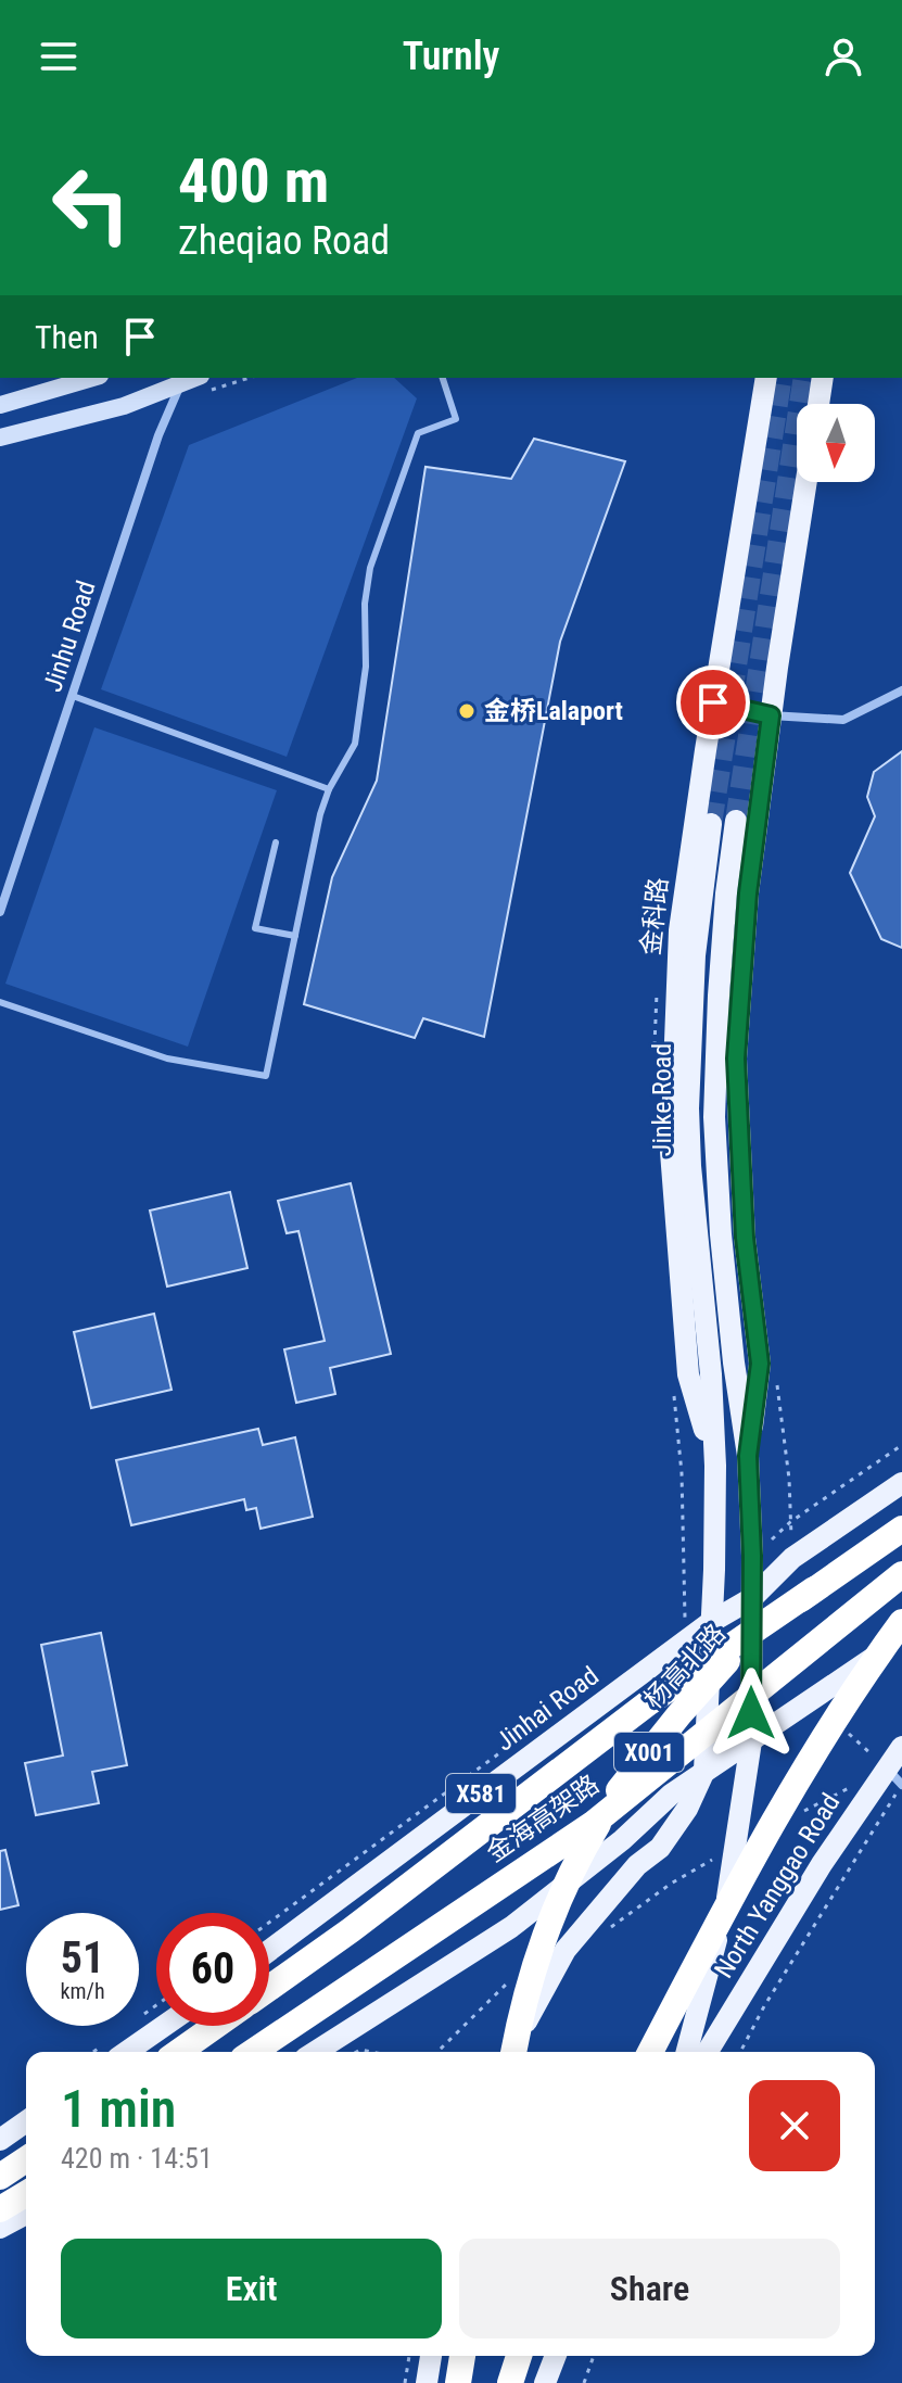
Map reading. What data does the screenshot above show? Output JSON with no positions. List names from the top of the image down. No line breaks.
{"streets":{"highway":["杨高北路","X001","金海高架路"],"main road":["金科路","Jinke Road","Jinhai Road","X581","North Yanggao Road"],"street":["Jinhu Road"]},"crossings":[["金科路","Jinke Road"],["金科路","杨高北路"],["金科路","Jinhai Road"],["杨高北路","金海高架路"]],"places":["金桥Lalaport"],"north":"bottom","page":{"header":"Turnly","turn":["400 m","Zheqiao Road"],"then":"Then","speed":"51 km/h","limit":"60","heading":["1 min","420 m · 14:51"],"buttons":["Exit","Share"]}}
